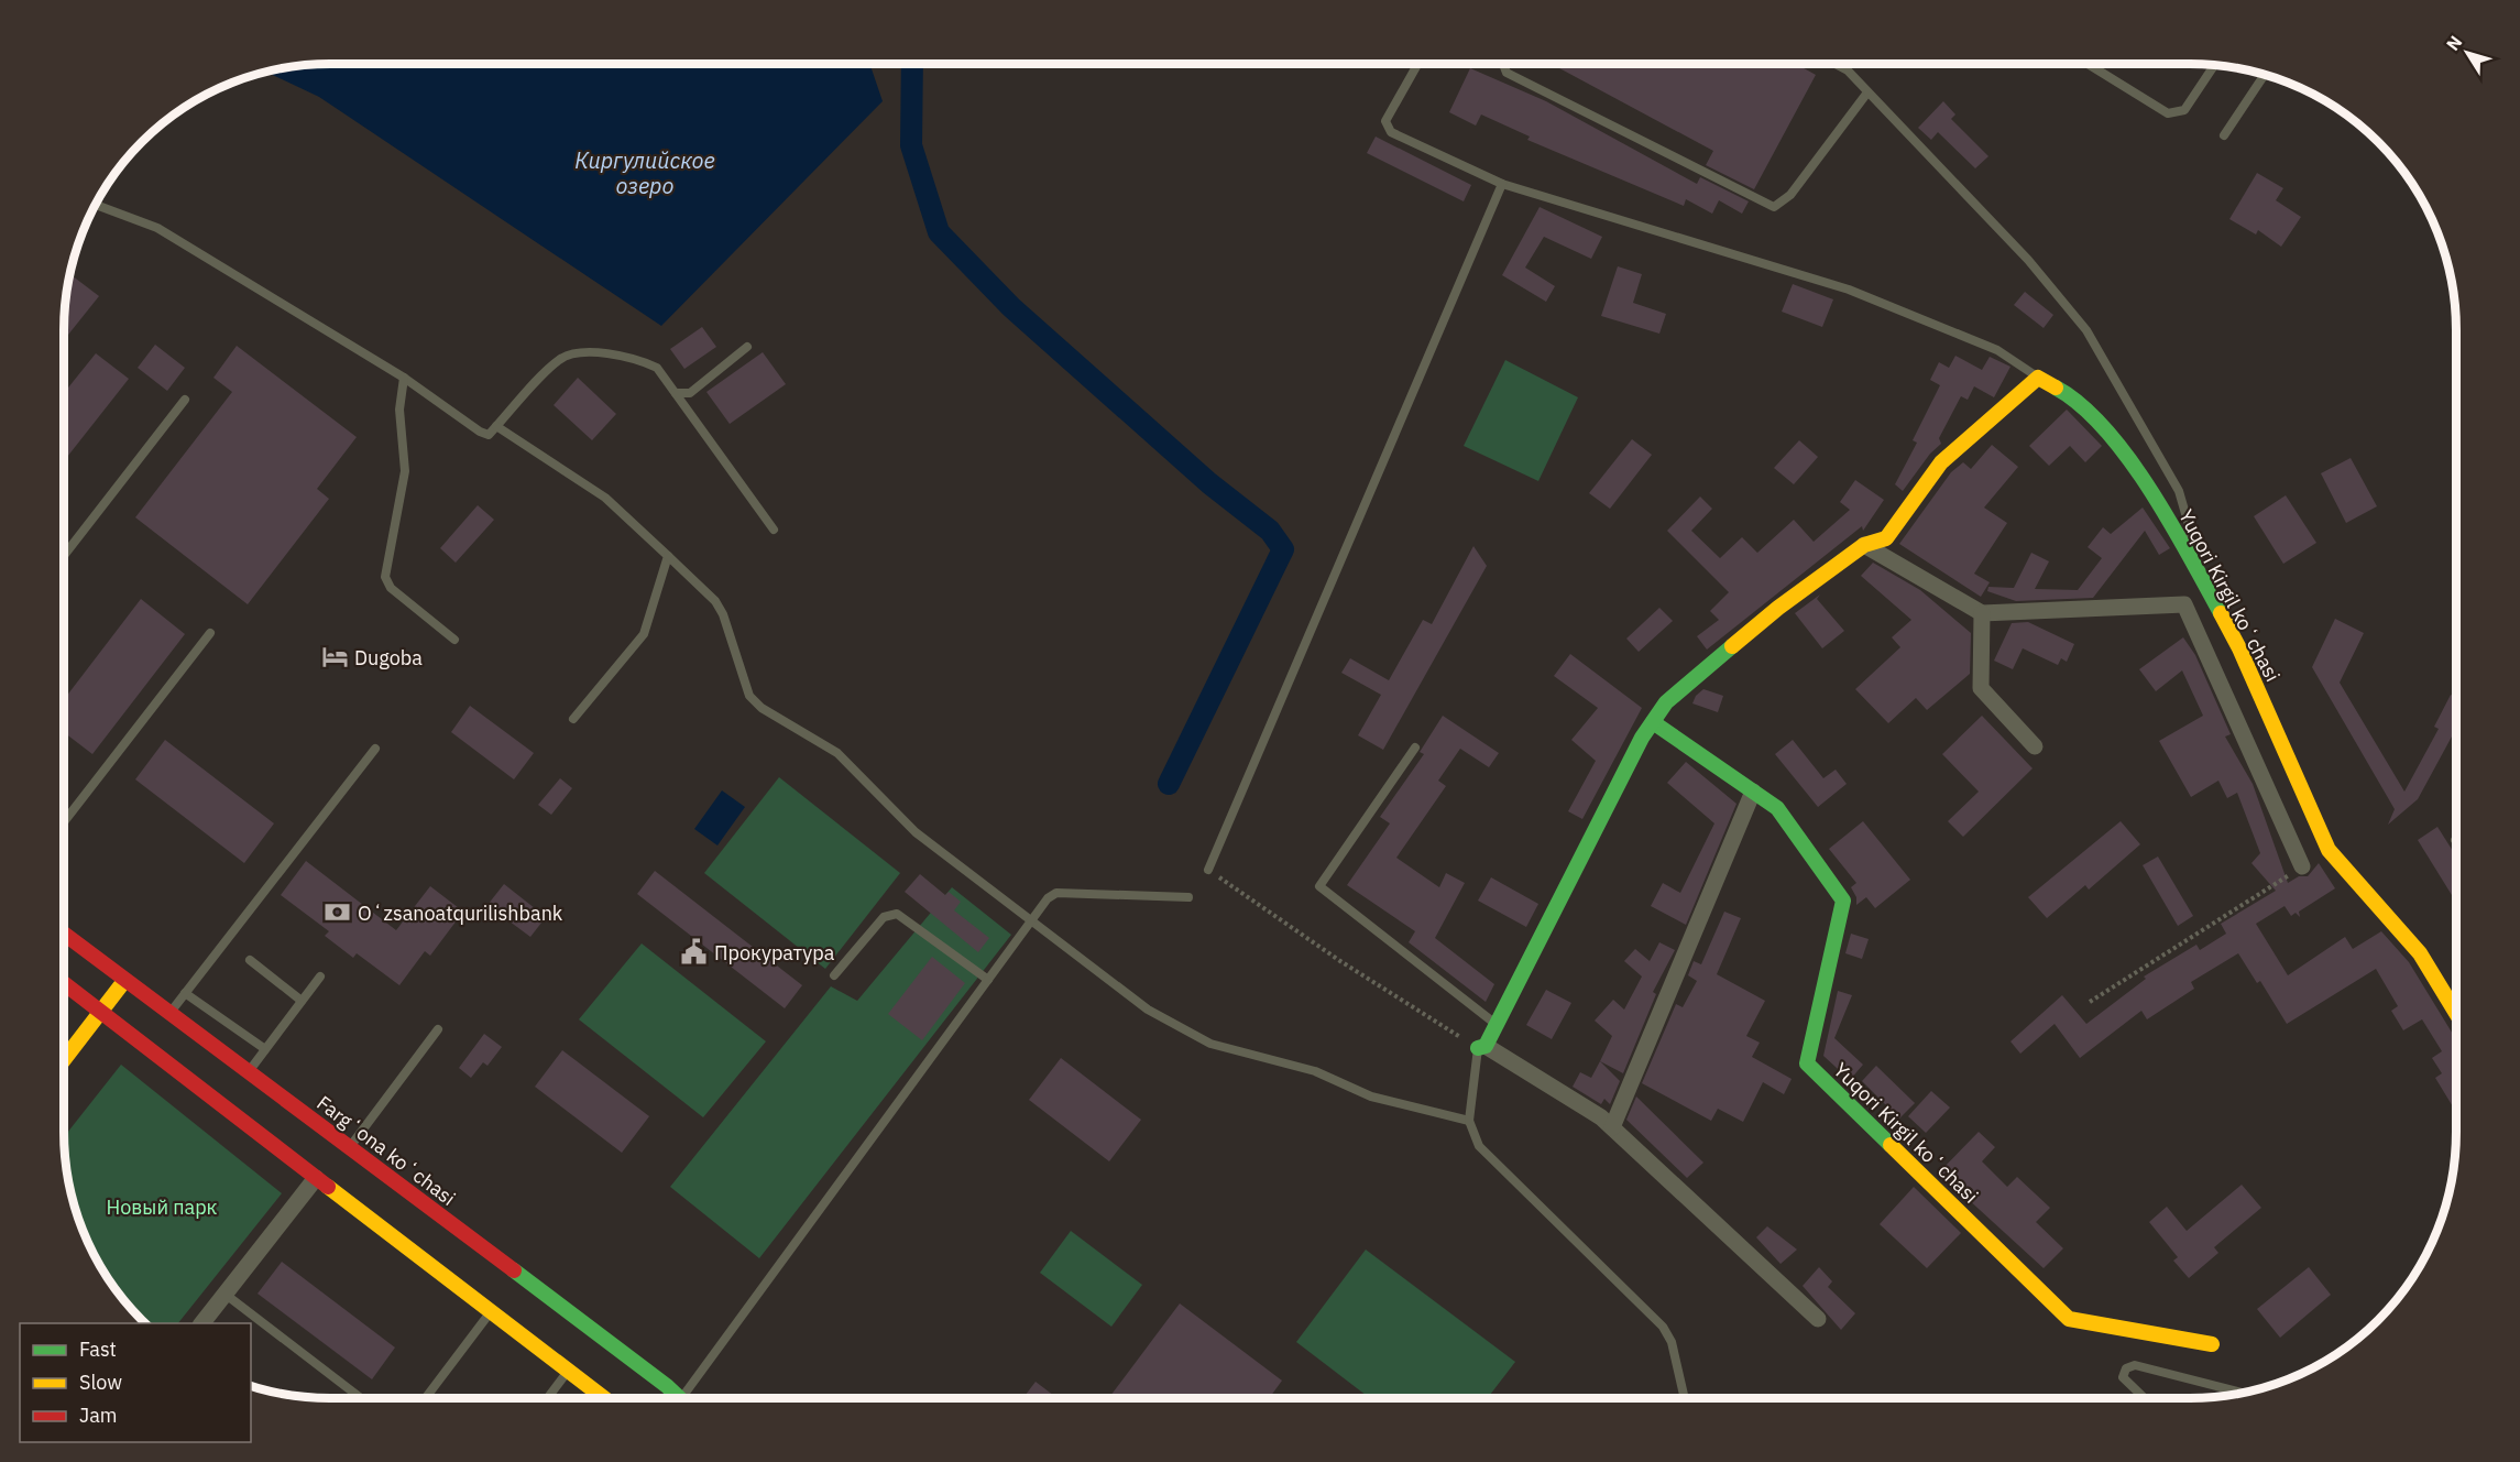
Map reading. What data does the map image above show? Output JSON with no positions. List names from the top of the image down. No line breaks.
{"streets":{"street":["Yuqori Kirgil koʻchasi","Fargʻona koʻchasi"]},"water":["Киргулийское озеро"],"parks":["Новый парк"],"places":{"hotel":["Dugoba"],"bank":["Oʻzsanoatqurilishbank"],"public building":["Прокуратура"]},"legend":["Fast","Slow","Jam"],"north":"top left"}
